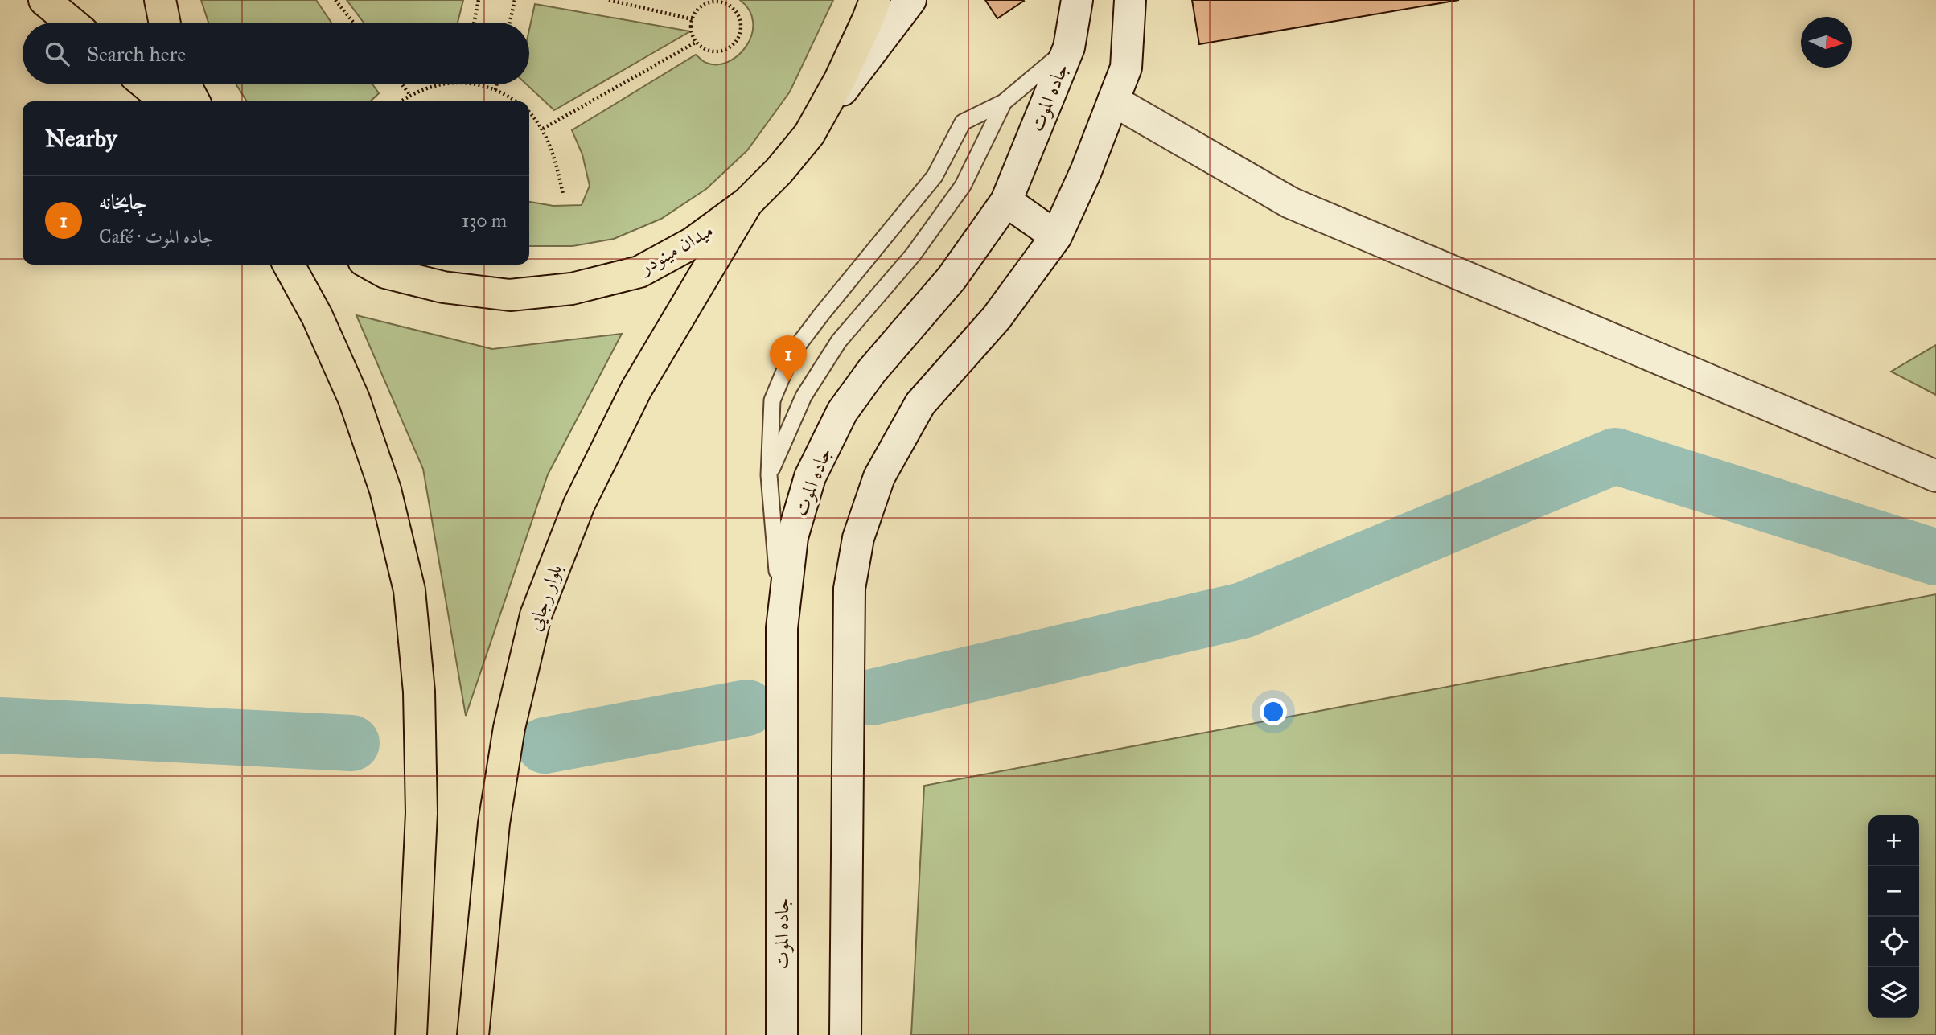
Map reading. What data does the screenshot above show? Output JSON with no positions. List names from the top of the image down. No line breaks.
{"streets":{"main road":["جاده الموت","میدان مینودر","بلوار رجایی"]},"crossings":[["میدان مینودر","بلوار رجایی"]],"north":"right","page":{"search":"Search here","heading":"Nearby","list":[{"mark":"1","name":"چایخانه","note":"Café · جاده الموت","value":"130 m"}],"pins":"1","map_buttons":["+","−"]}}
